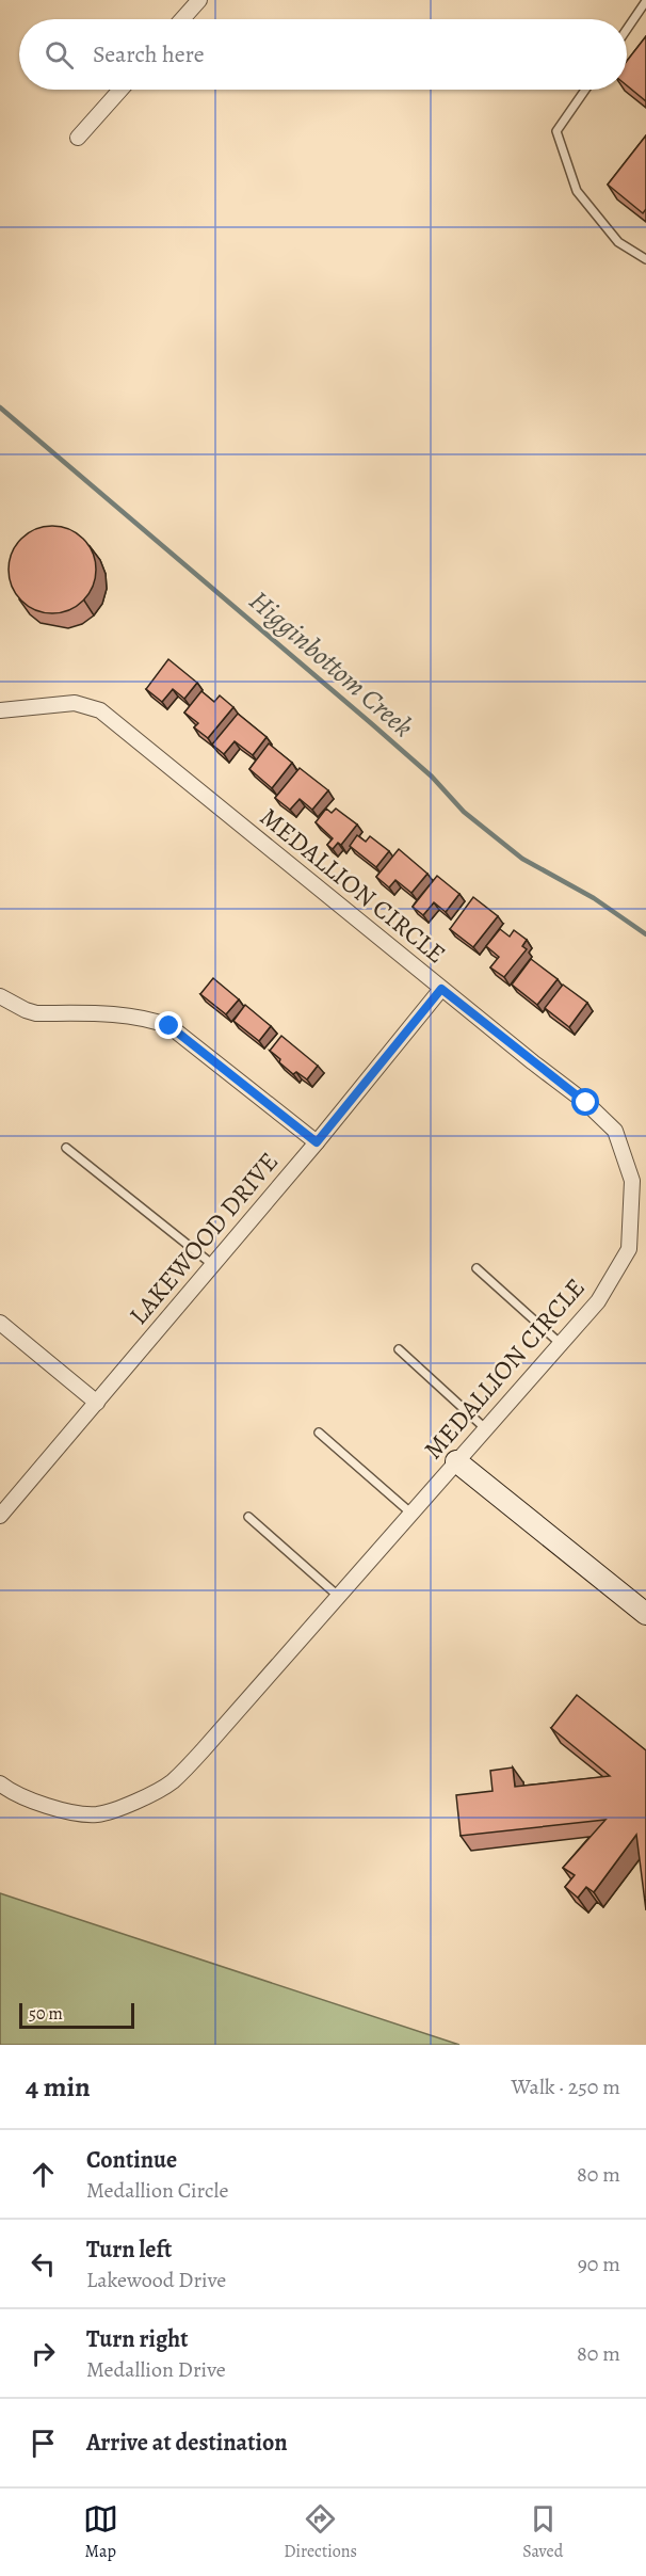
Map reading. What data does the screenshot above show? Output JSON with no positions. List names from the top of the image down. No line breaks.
{"streets":{"street":["MEDALLION CIRCLE","LAKEWOOD DRIVE"]},"crossings":[["MEDALLION CIRCLE","LAKEWOOD DRIVE"]],"water":["Higginbottom Creek"],"scale_bar":"50 m","page":{"search":"Search here","scale":"50 m","heading":["4 min","Walk · 250 m"],"list":[["Continue","Medallion Circle","80 m"],["Turn left","Lakewood Drive","90 m"],["Turn right","Medallion Drive","80 m"],"Arrive at destination"],"nav":["Map","Directions","Saved"]}}
